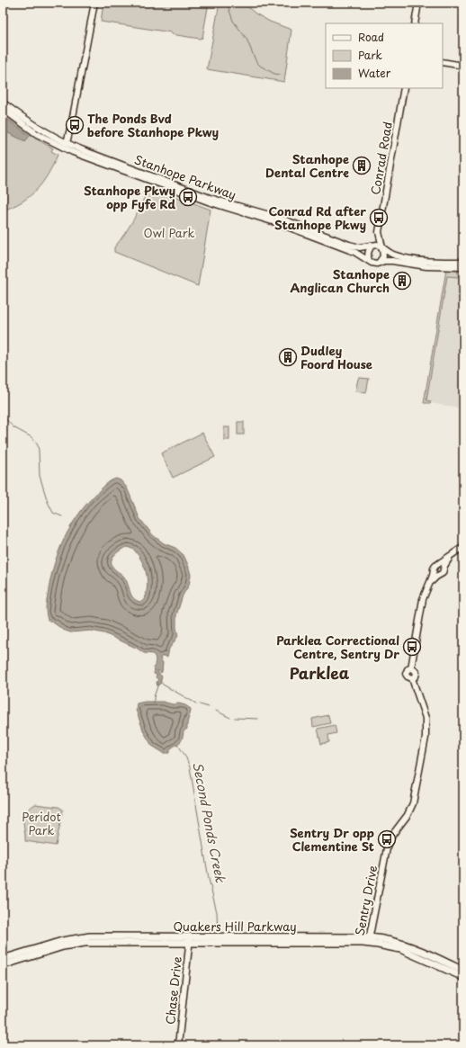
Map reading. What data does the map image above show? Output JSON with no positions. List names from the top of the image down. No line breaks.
{"streets":{"main road":["Conrad Road","Stanhope Parkway","Sentry Drive","Quakers Hill Parkway","Chase Drive"]},"crossings":[["Conrad Road","Stanhope Parkway"],["Sentry Drive","Quakers Hill Parkway"],["Quakers Hill Parkway","Chase Drive"]],"districts":["Parklea"],"water":["Second Ponds Creek"],"parks":["Owl Park","Peridot Park"],"places":{"bus stop":["The Ponds Bvd before Stanhope Pkwy","Stanhope Pkwy opp Fyfe Rd","Conrad Rd after Stanhope Pkwy","Parklea Correctional Centre, Sentry Dr","Sentry Dr opp Clementine St"],"building":["Stanhope Dental Centre","Stanhope Anglican Church","Dudley Foord House"]},"legend":["Road","Park","Water"]}
